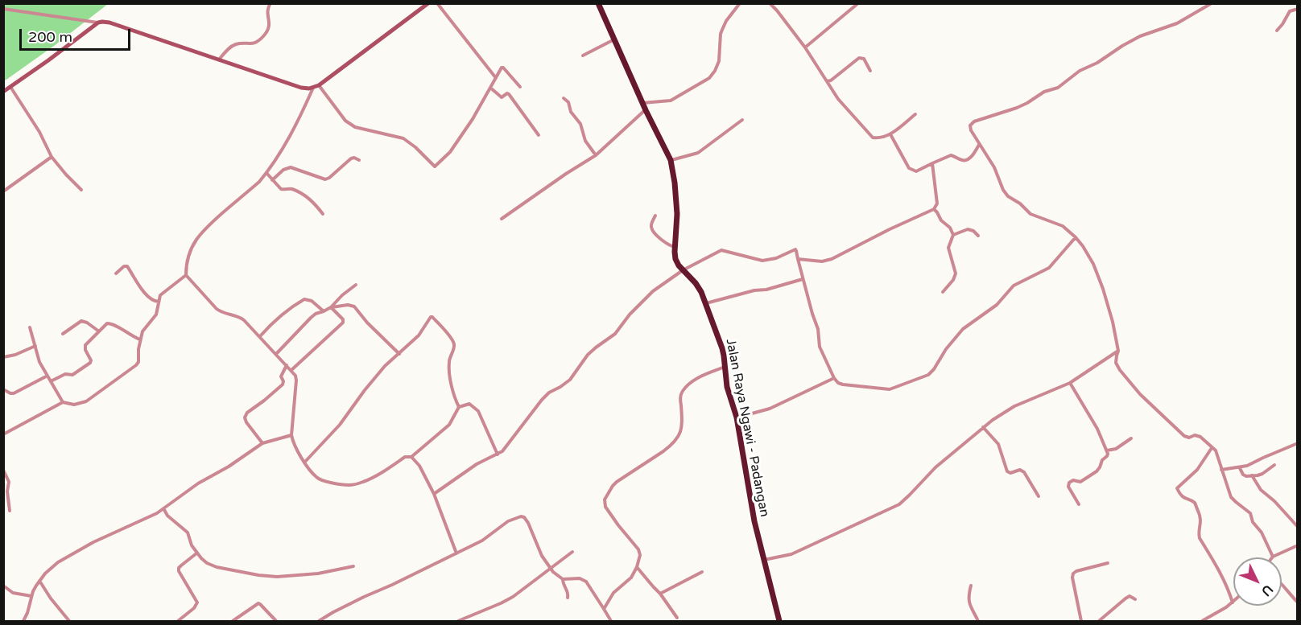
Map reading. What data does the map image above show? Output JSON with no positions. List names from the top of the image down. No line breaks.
{"streets":{"highway":["Jalan Raya Ngawi - Padangan"]},"scale_bar":"200 m","north":"bottom right"}
